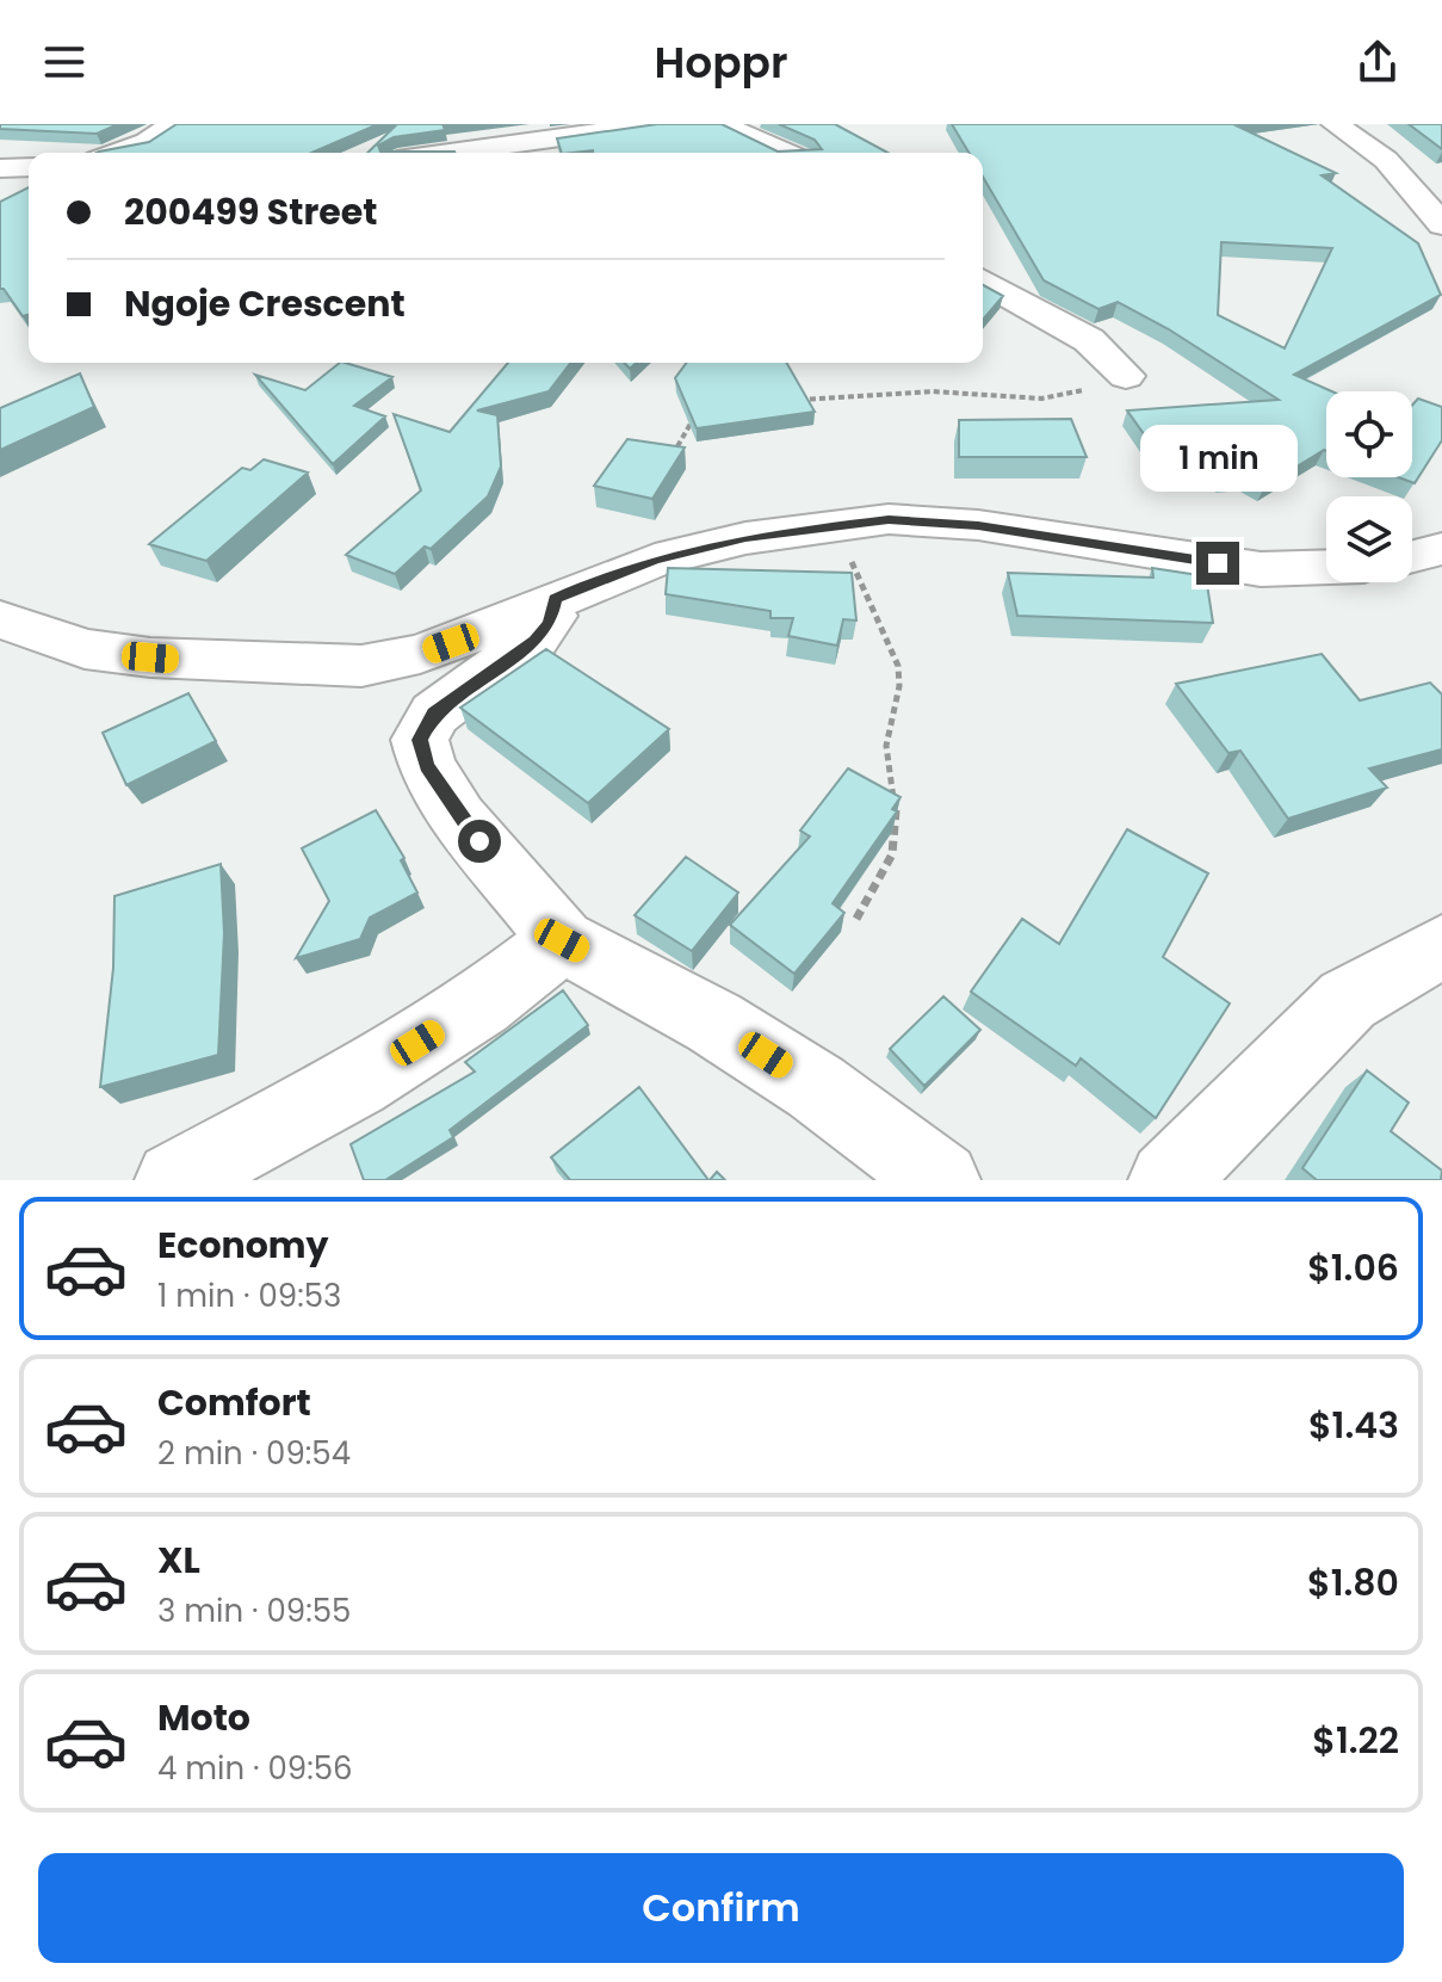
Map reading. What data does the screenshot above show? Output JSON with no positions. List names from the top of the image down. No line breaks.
{"page":{"header":"Hoppr","banner":["200499 Street","Ngoje Crescent"],"bubble":"1 min","list":[{"name":"Economy","note":"1 min · 09:53","value":"$1.06"},{"name":"Comfort","note":"2 min · 09:54","value":"$1.43"},{"name":"XL","note":"3 min · 09:55","value":"$1.80"},{"name":"Moto","note":"4 min · 09:56","value":"$1.22"}],"buttons":"Confirm"}}
